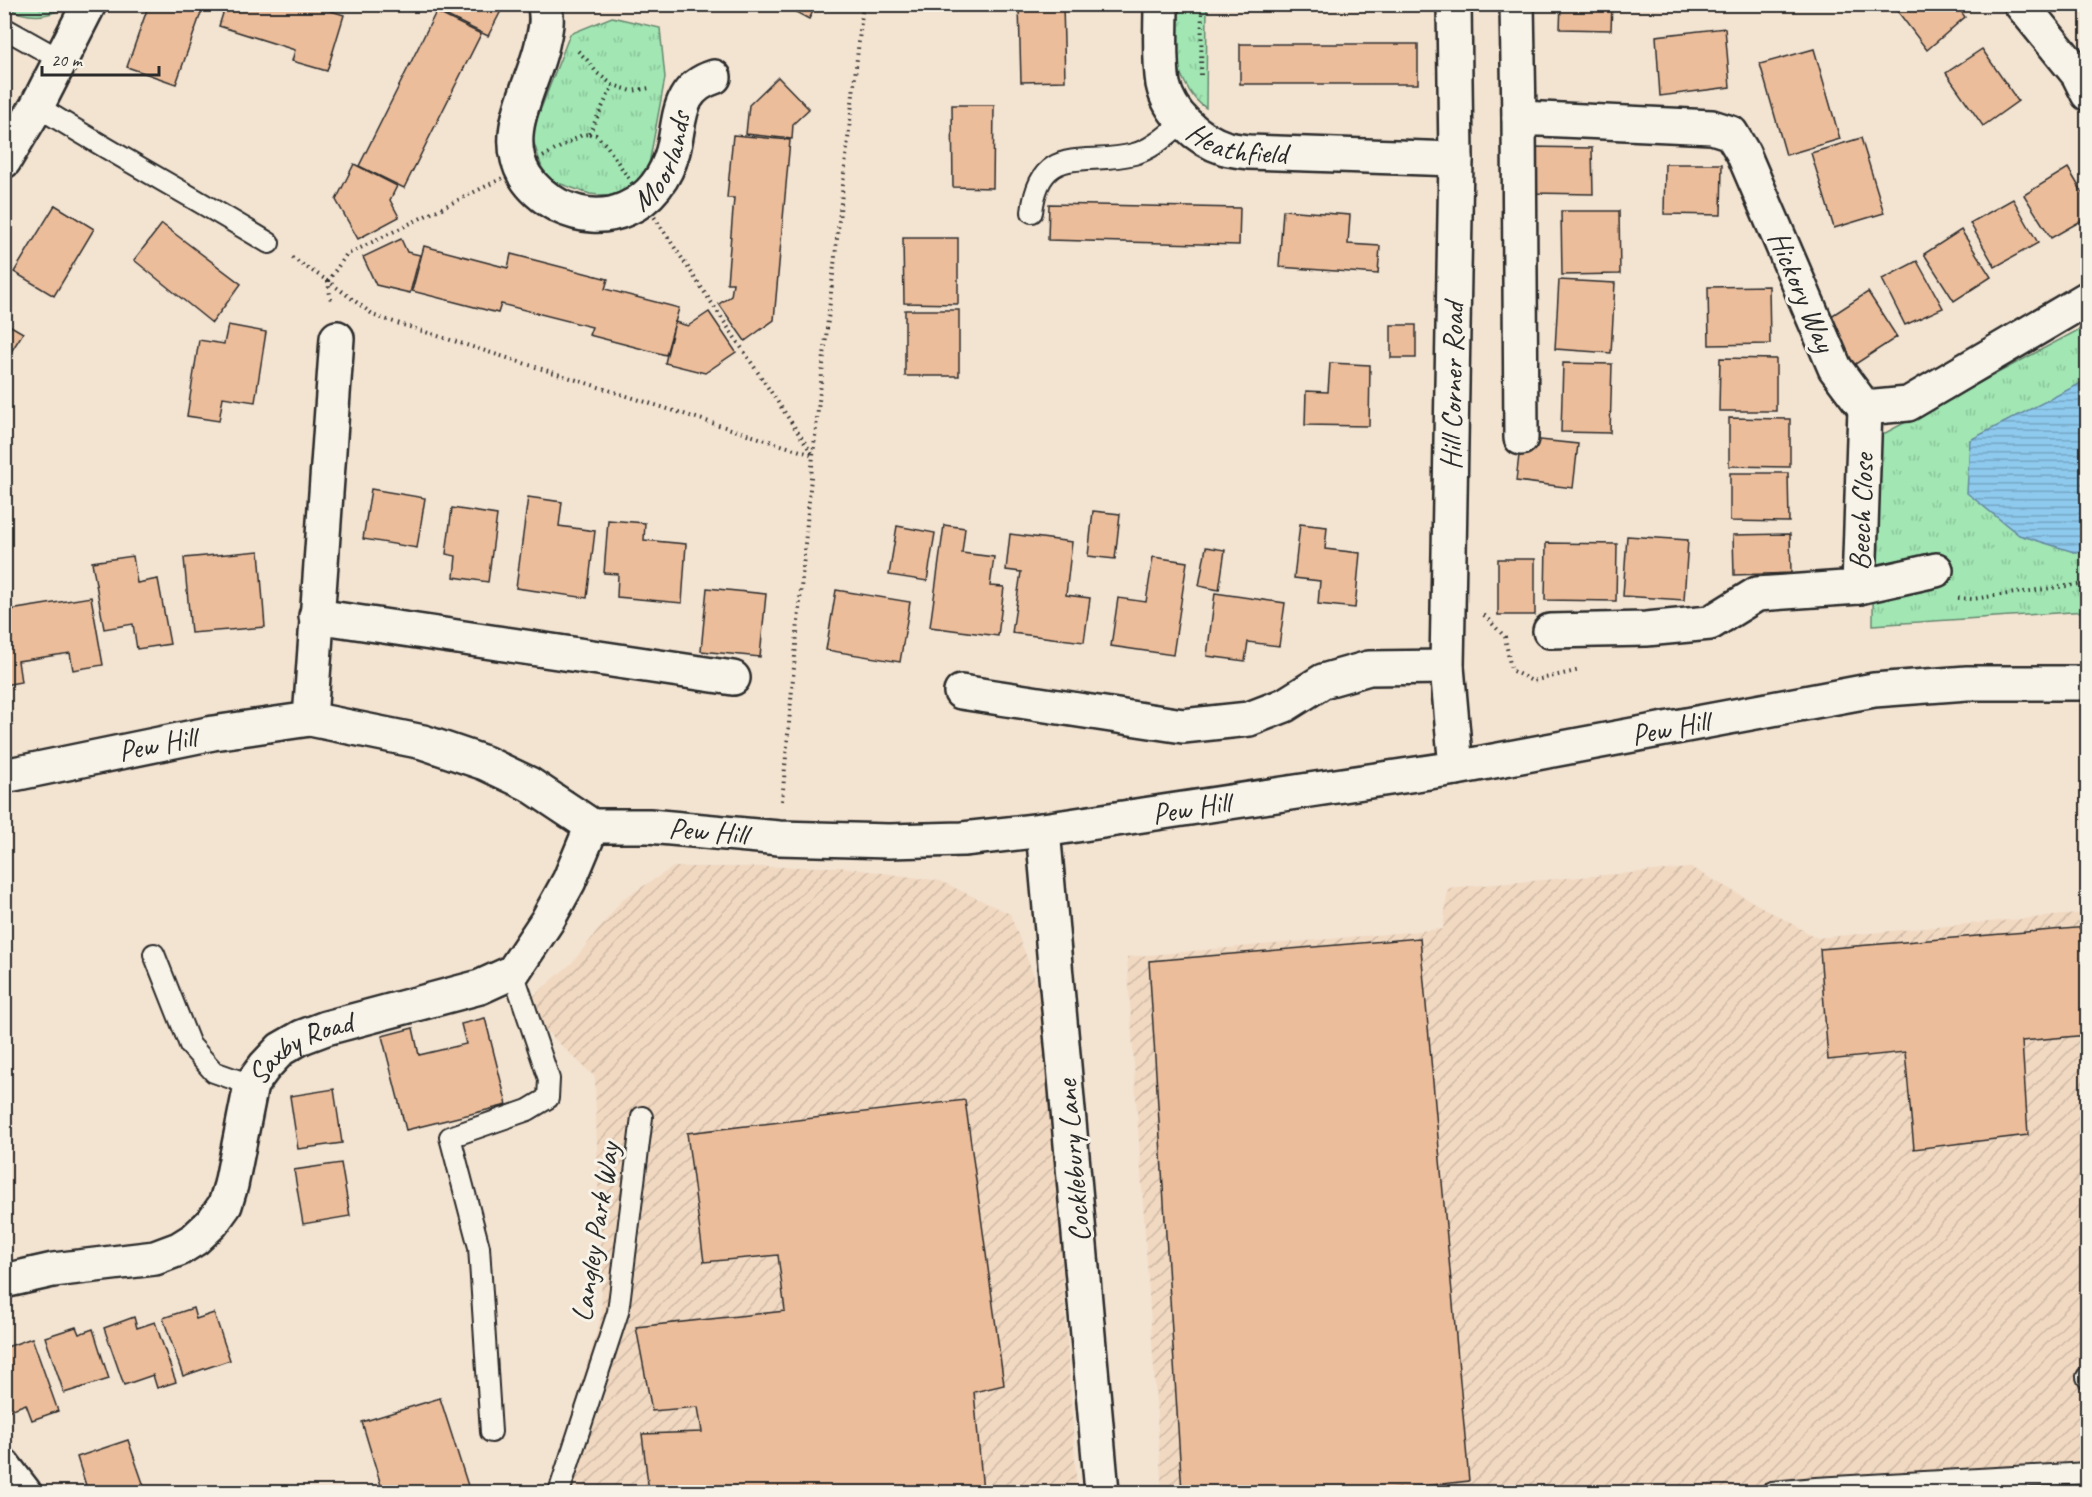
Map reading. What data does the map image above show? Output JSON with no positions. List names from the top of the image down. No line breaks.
{"streets":{"street":["Heathfield","Moorlands","Hickory Way","Hill Corner Road","Beech Close","Pew Hill","Saxby Road","Cocklebury Lane"],"lane":["Langley Park Way"]},"crossings":[["Heathfield","Hill Corner Road"],["Hickory Way","Beech Close"],["Hill Corner Road","Pew Hill"],["Pew Hill","Cocklebury Lane"]],"scale_bar":"20 m"}
